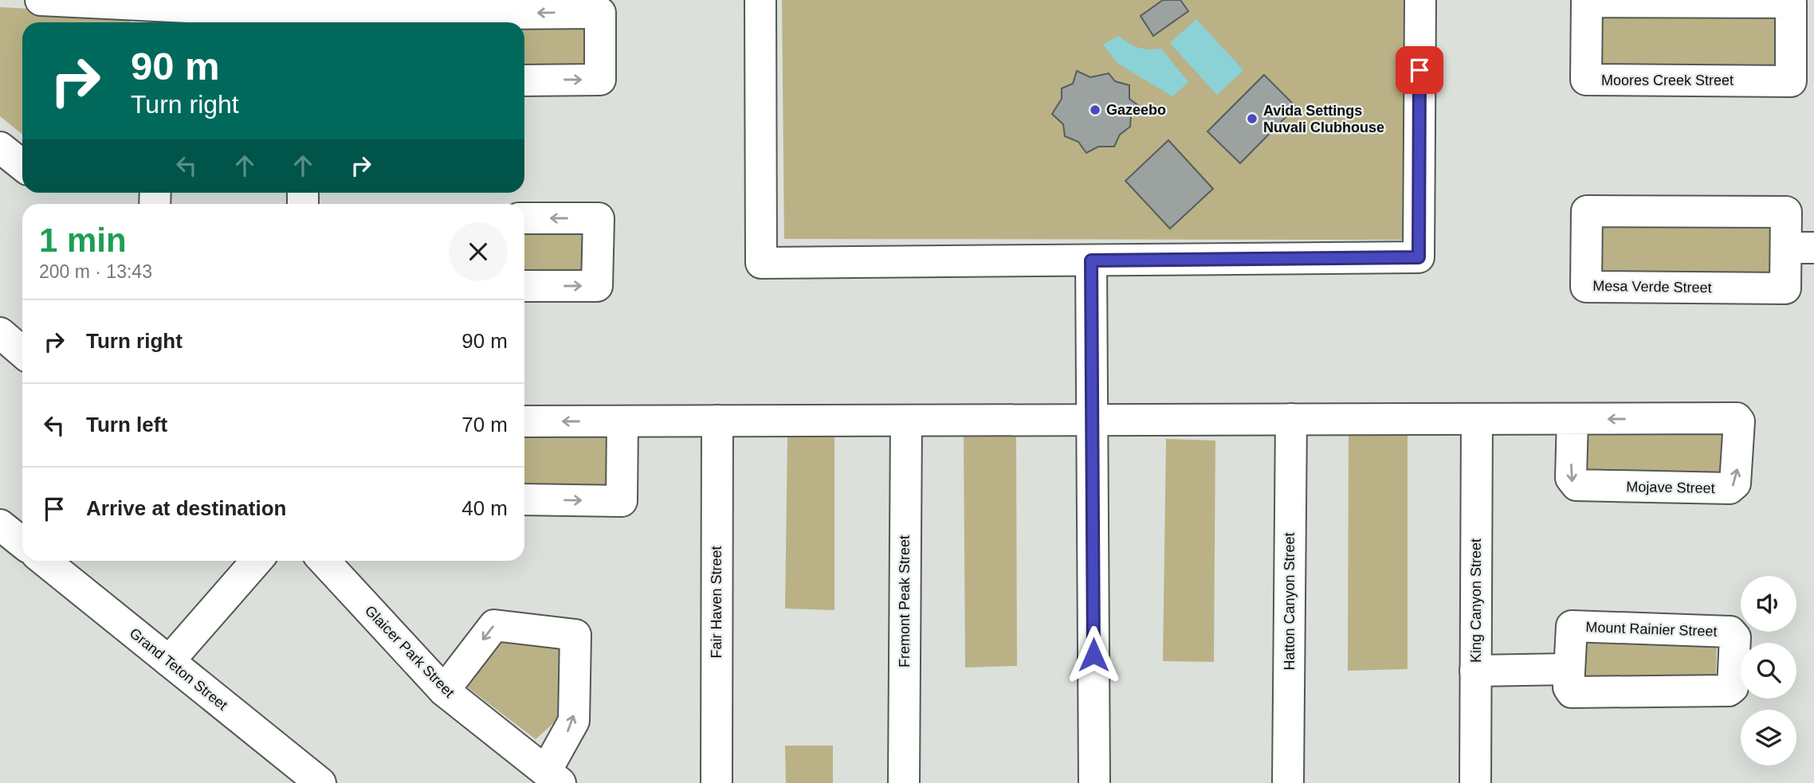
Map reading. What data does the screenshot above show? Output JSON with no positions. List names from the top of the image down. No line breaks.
{"streets":{"street":["Moores Creek Street","Mesa Verde Street","Mojave Street","King Canyon Street","Fremont Peak Street","Hatton Canyon Street","Fair Haven Street","Mount Rainier Street","Glaicer Park Street","Grand Teton Street"]},"crossings":[["Mojave Street","King Canyon Street"],["Mojave Street","Fremont Peak Street"],["Mojave Street","Hatton Canyon Street"],["Mojave Street","Fair Haven Street"]],"places":["Gazeebo","Avida Settings Nuvali Clubhouse"],"page":{"turn":["90 m","Turn right"],"heading":["1 min","200 m · 13:43"],"list":[{"name":"Turn right","value":"90 m"},{"name":"Turn left","value":"70 m"},{"name":"Arrive at destination","value":"40 m"}]}}
